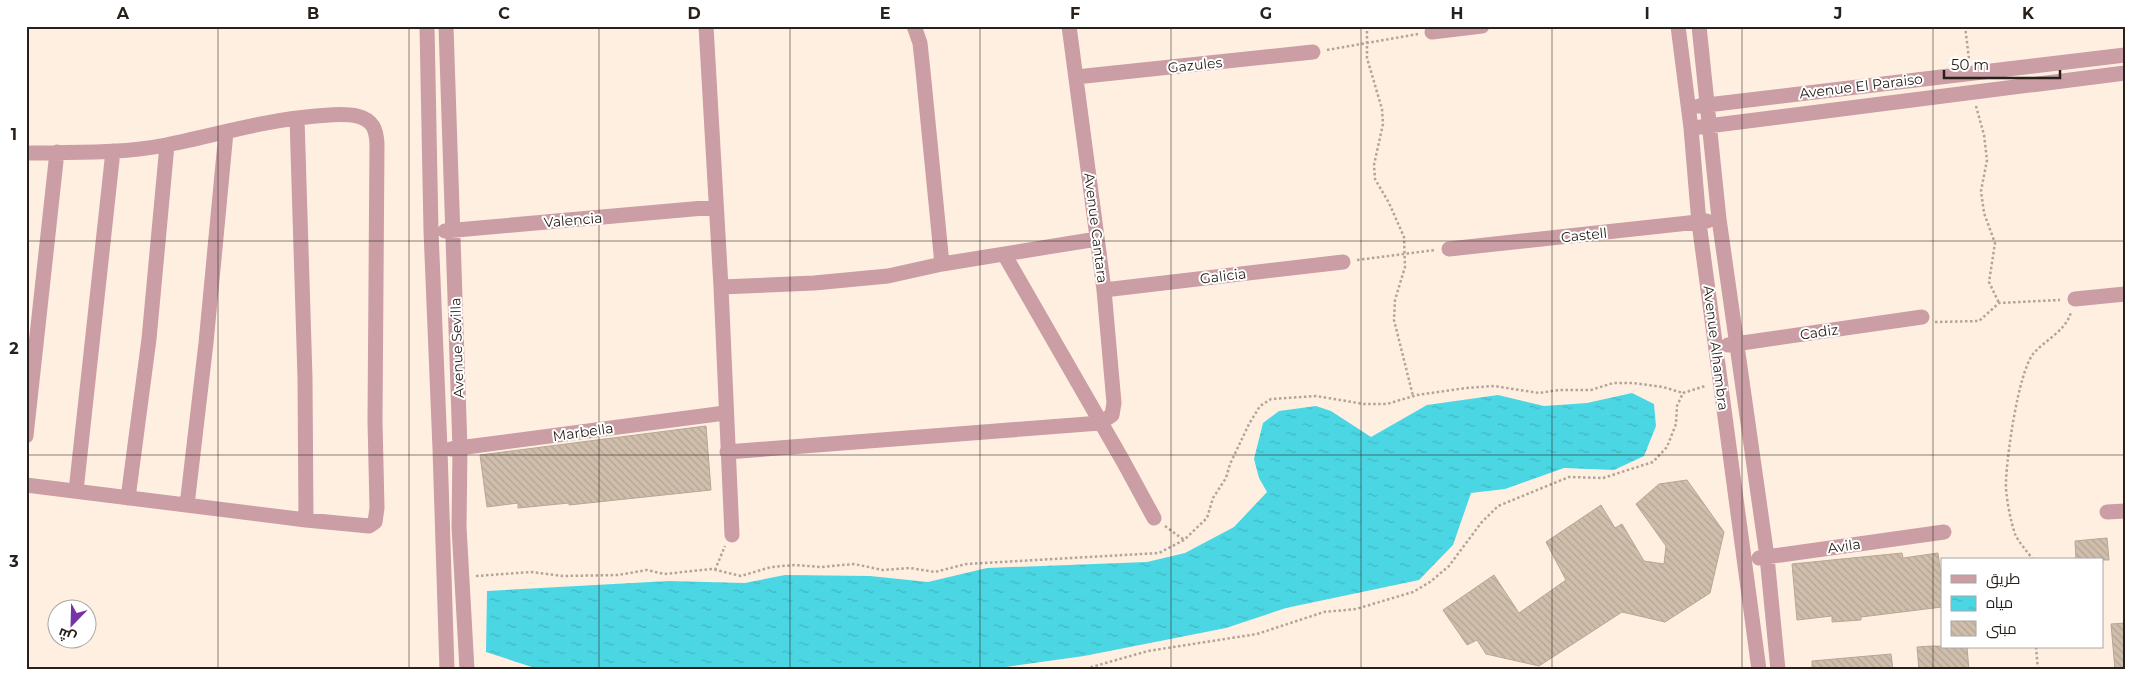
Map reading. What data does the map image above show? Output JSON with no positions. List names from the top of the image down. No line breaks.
{"streets":{"street":["Gazules","Avenue El Paraiso","Valencia","Avenue Cantara","Castell","Galicia","Cadiz","Avenue Sevilla","Avenue Alhambra","Marbella","Avila"]},"crossings":[["Gazules","Avenue Cantara"],["Avenue El Paraiso","Avenue Alhambra"],["Valencia","Avenue Sevilla"],["Avenue Cantara","Galicia"],["Castell","Avenue Alhambra"],["Cadiz","Avenue Alhambra"],["Avenue Sevilla","Marbella"],["Avenue Alhambra","Avila"]],"legend":["طريق","مياه","مبنى"],"scale_bar":"50 m","north":"bottom left","grid":{"columns":["A","B","C","D","E","F","G","H","I","J","K"],"rows":["1","2","3"]}}
